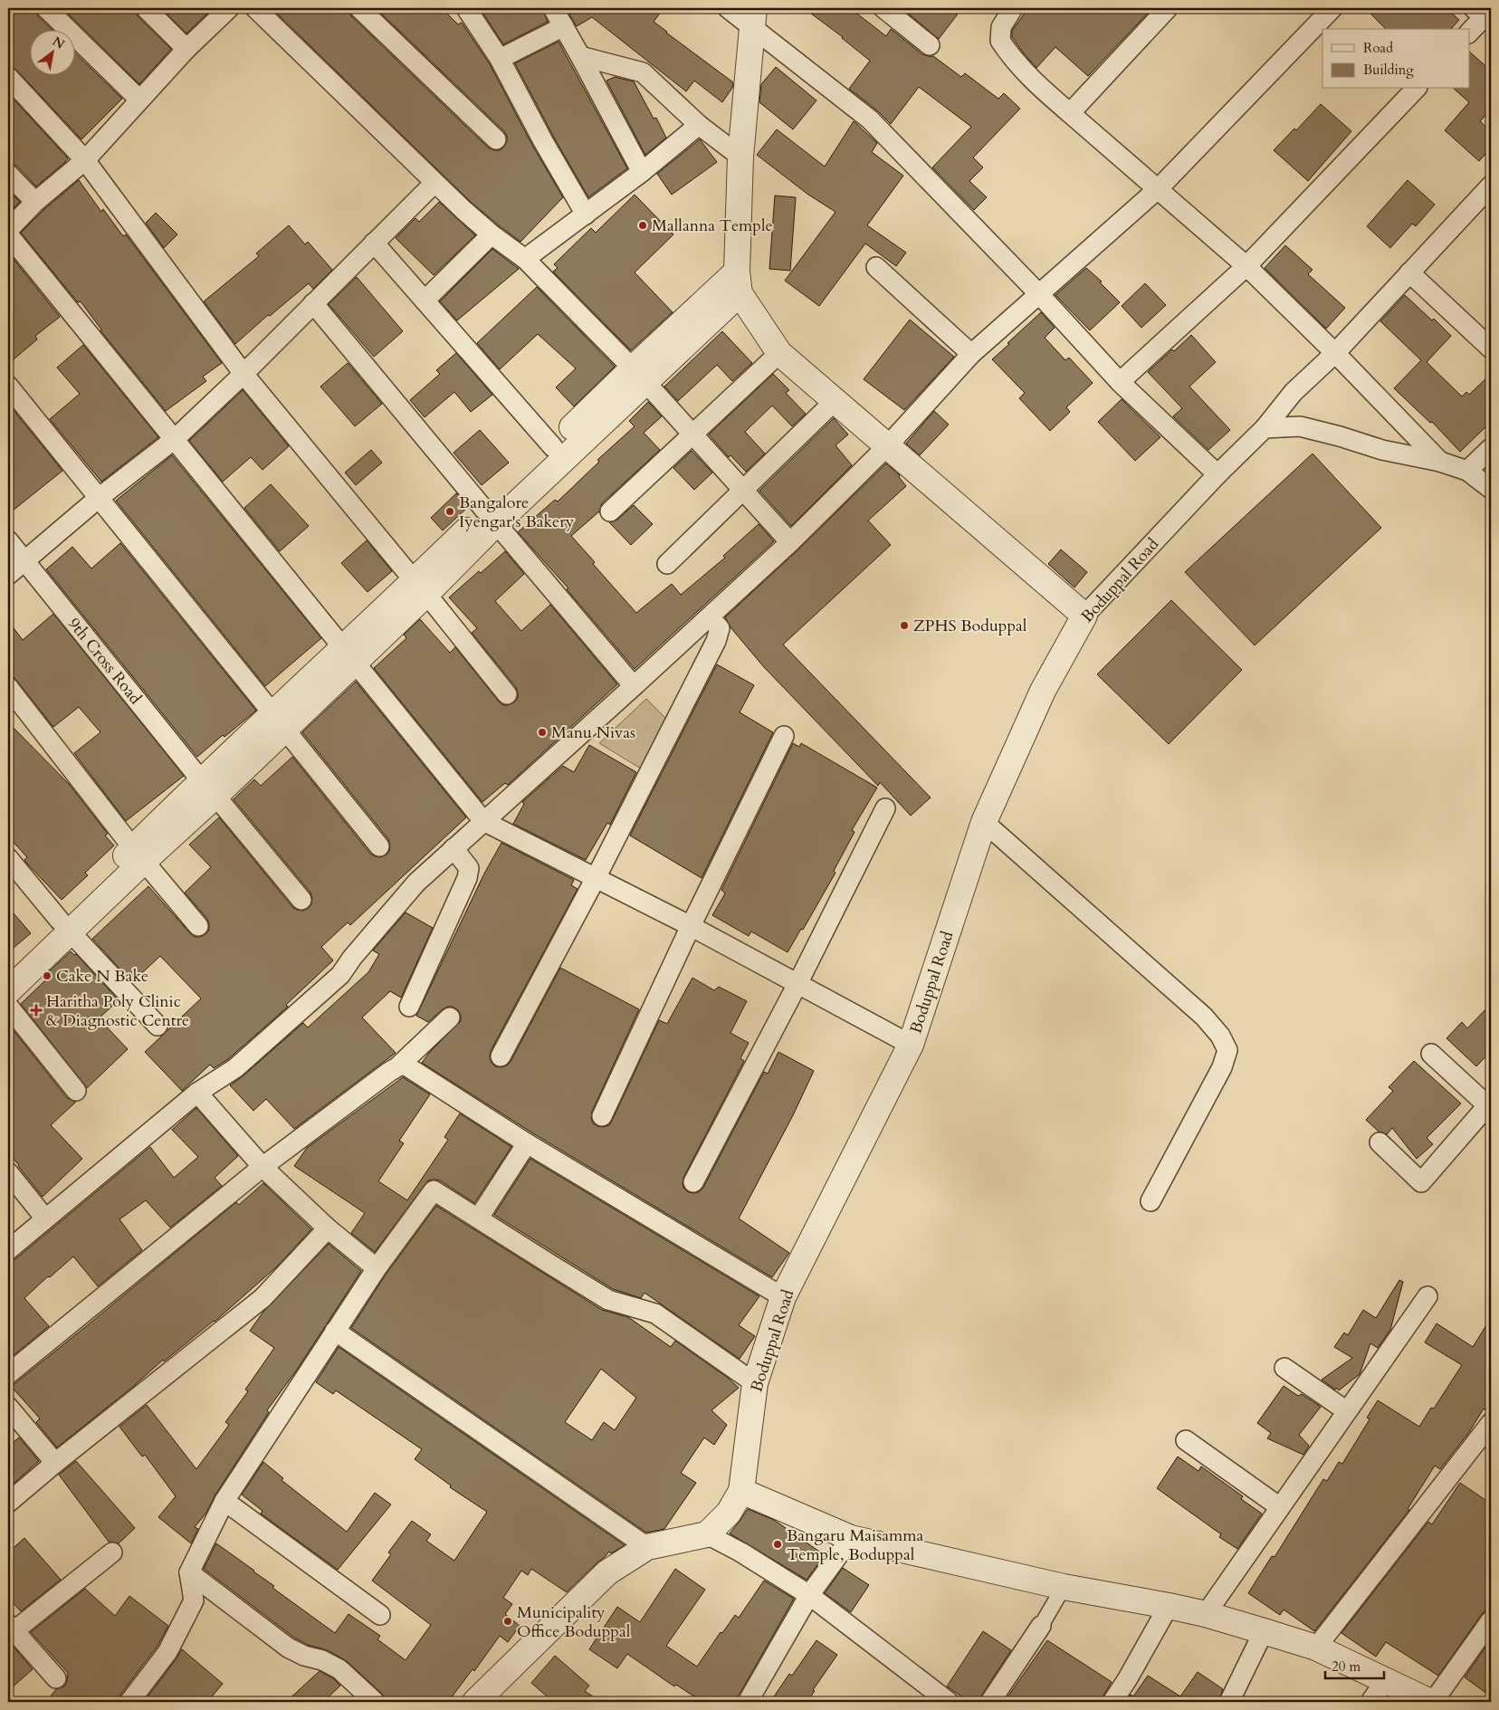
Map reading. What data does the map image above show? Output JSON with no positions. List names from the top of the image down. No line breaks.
{"streets":{"street":["Boduppal Road","9th Cross Road"]},"places":{"other":["Mallanna Temple","Bangalore Iyengar's Bakery","ZPHS Boduppal","Manu Nivas","Cake N Bake","Bangaru Maisamma Temple, Boduppal","Municipality Office Boduppal"],"health":["Haritha Poly Clinic & Diagnostic Centre"]},"legend":["Road","Building"],"scale_bar":"20 m","north":"top right"}
